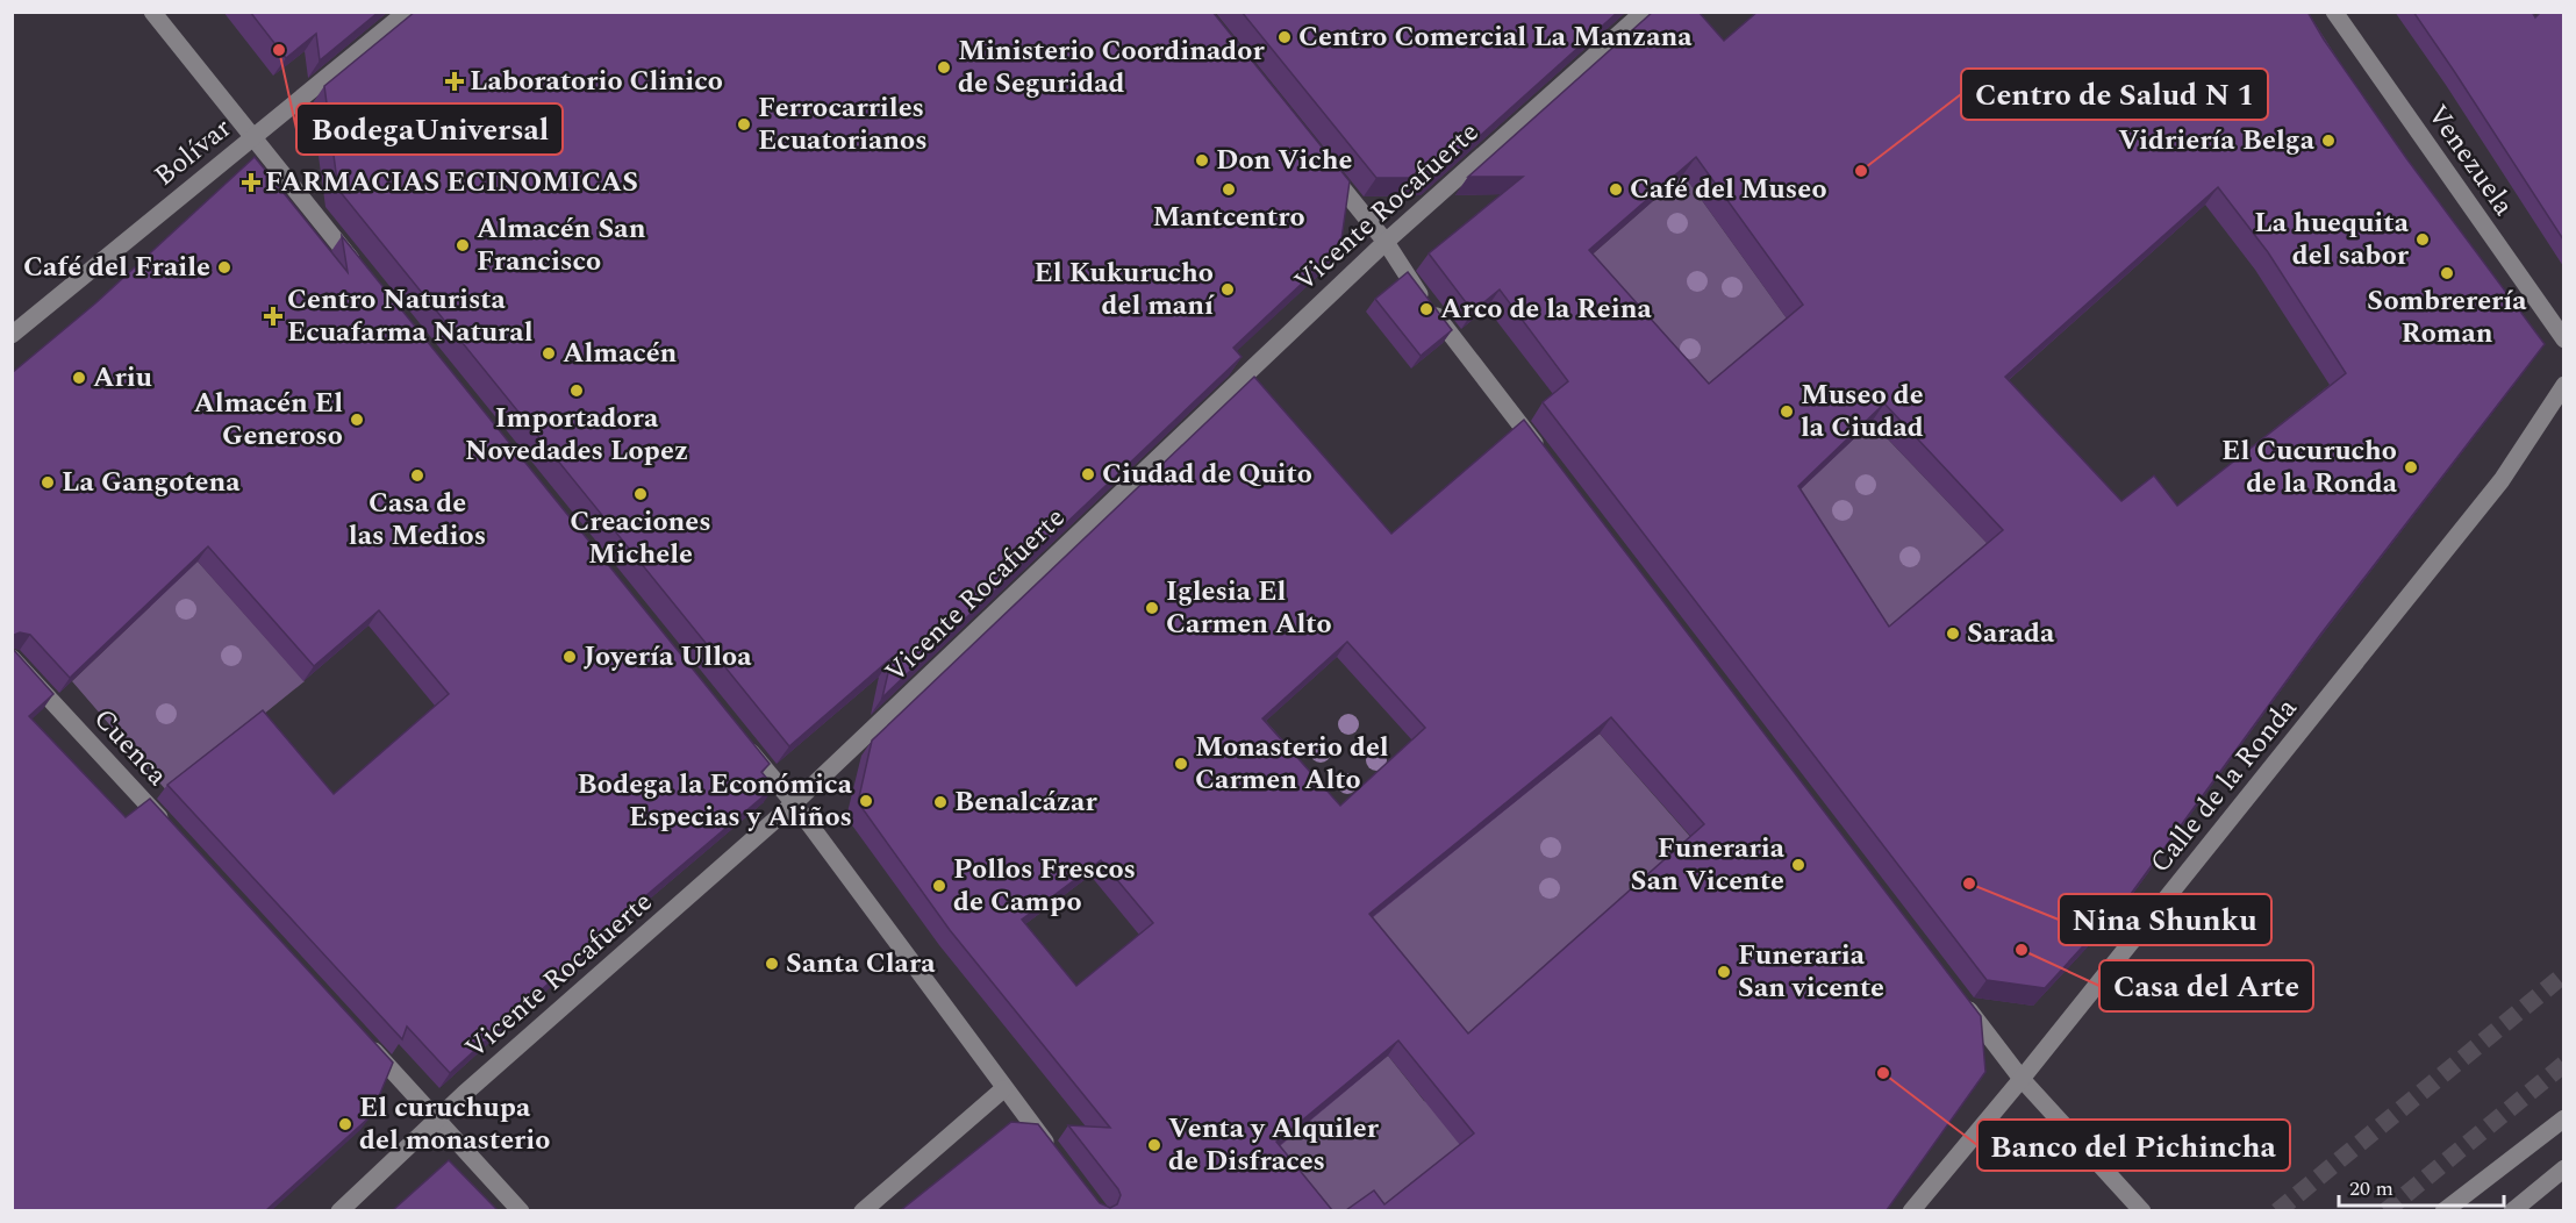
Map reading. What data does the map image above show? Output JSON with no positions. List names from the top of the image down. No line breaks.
{"streets":{"street":["Bolívar","Venezuela","Vicente Rocafuerte","Cuenca","Calle de la Ronda"]},"places":{"other":["Centro Comercial La Manzana","BodegaUniversal","Ministerio Coordinador de Seguridad","Ferrocarriles Ecuatorianos","Vidriería Belga","Don Viche","Centro de Salud N 1","Mantcentro","Café del Museo","La huequita del sabor","Almacén San Francisco","Café del Fraile","Sombrerería Roman","El Kukurucho del maní","Arco de la Reina","Almacén","Ariu","Importadora Novedades Lopez","Museo de la Ciudad","Almacén El Generoso","El Cucurucho de la Ronda","Ciudad de Quito","Casa de las Medios","La Gangotena","Creaciones Michele","Iglesia El Carmen Alto","Sarada","Joyería Ulloa","Monasterio del Carmen Alto","Bodega la Económica Especias y Aliños","Benalcázar","Funeraria San Vicente","Nina Shunku","Pollos Frescos de Campo","Casa del Arte","Santa Clara","Funeraria San vicente","Banco del Pichincha","El curuchupa del monasterio","Venta y Alquiler de Disfraces"],"health":["Laboratorio Clinico","FARMACIAS ECINOMICAS","Centro Naturista Ecuafarma Natural"]},"scale_bar":"20 m"}
